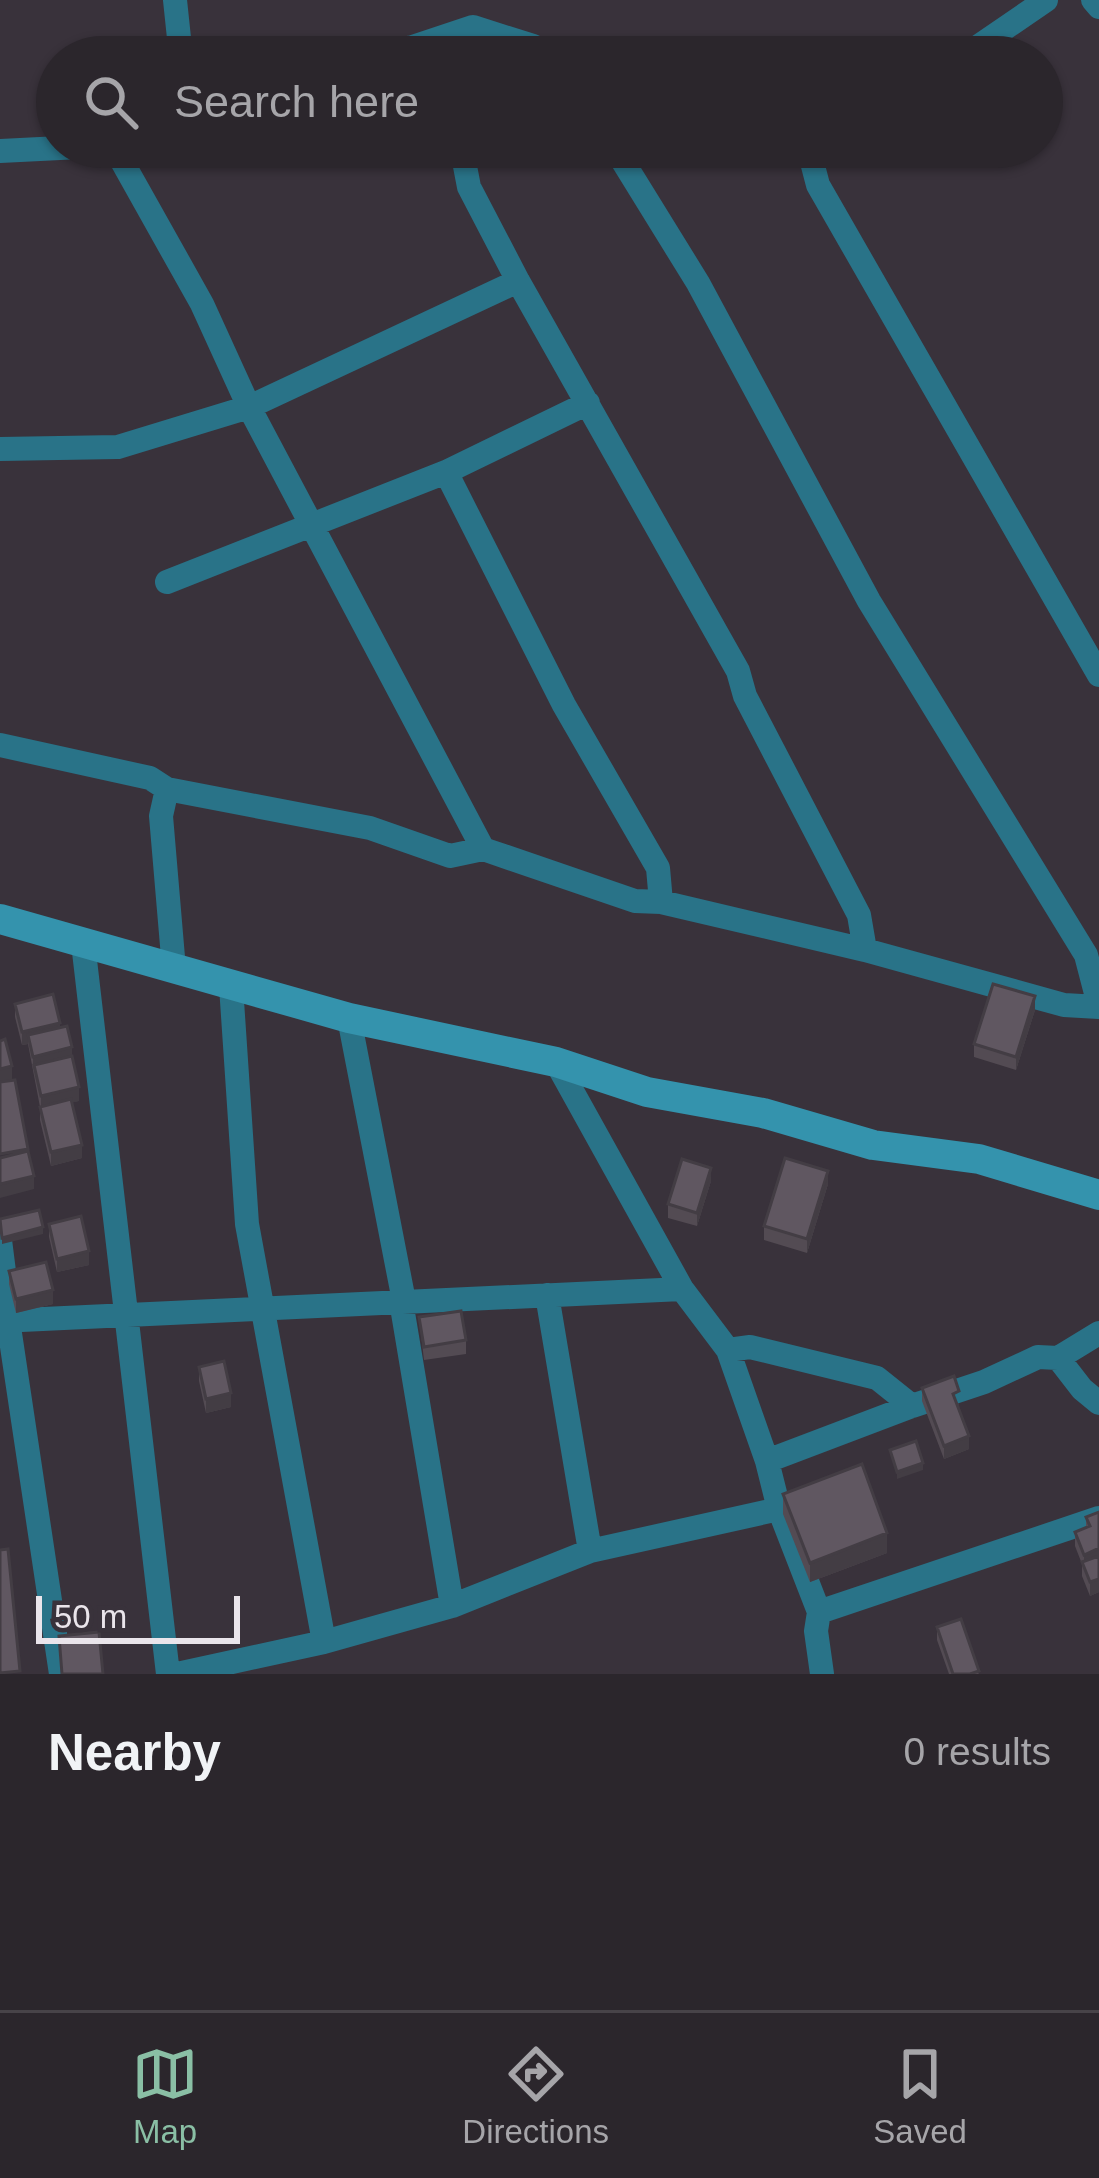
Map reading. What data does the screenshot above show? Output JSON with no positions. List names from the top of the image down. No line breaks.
{"scale_bar":"50 m","page":{"search":"Search here","scale":"50 m","heading":["Nearby","0 results"],"nav":["Map","Directions","Saved"]}}
